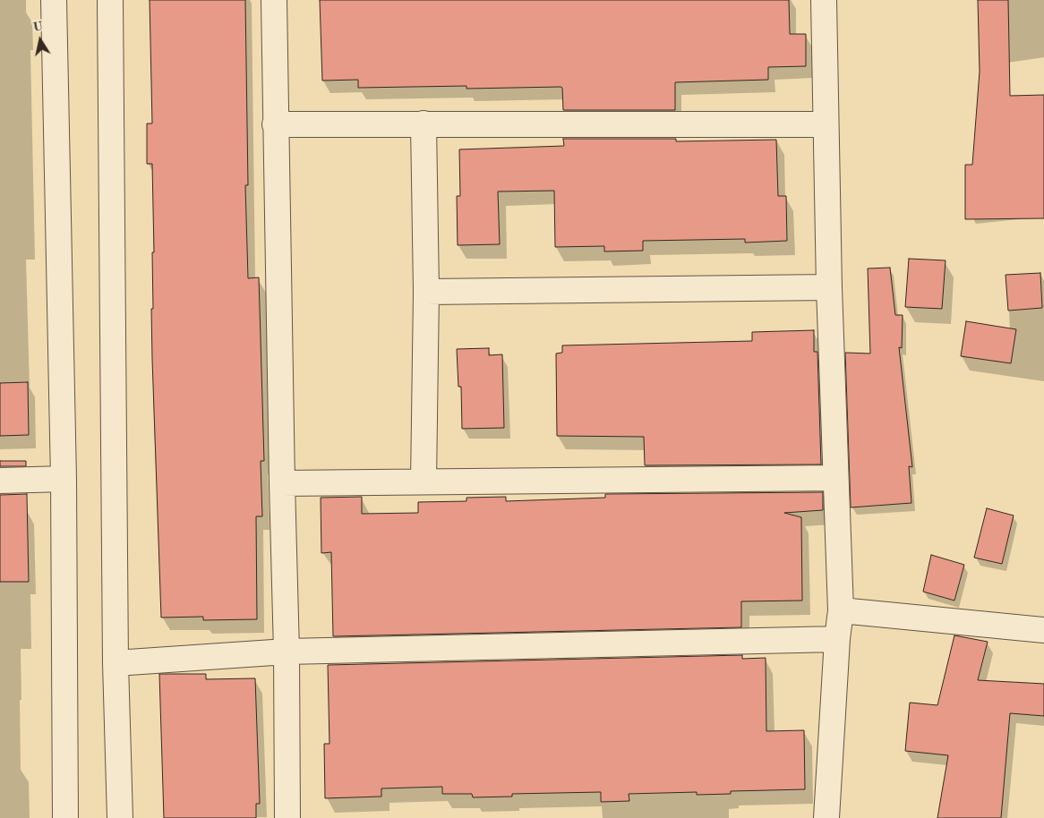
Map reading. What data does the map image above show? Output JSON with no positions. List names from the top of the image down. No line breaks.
{"north":"top"}
